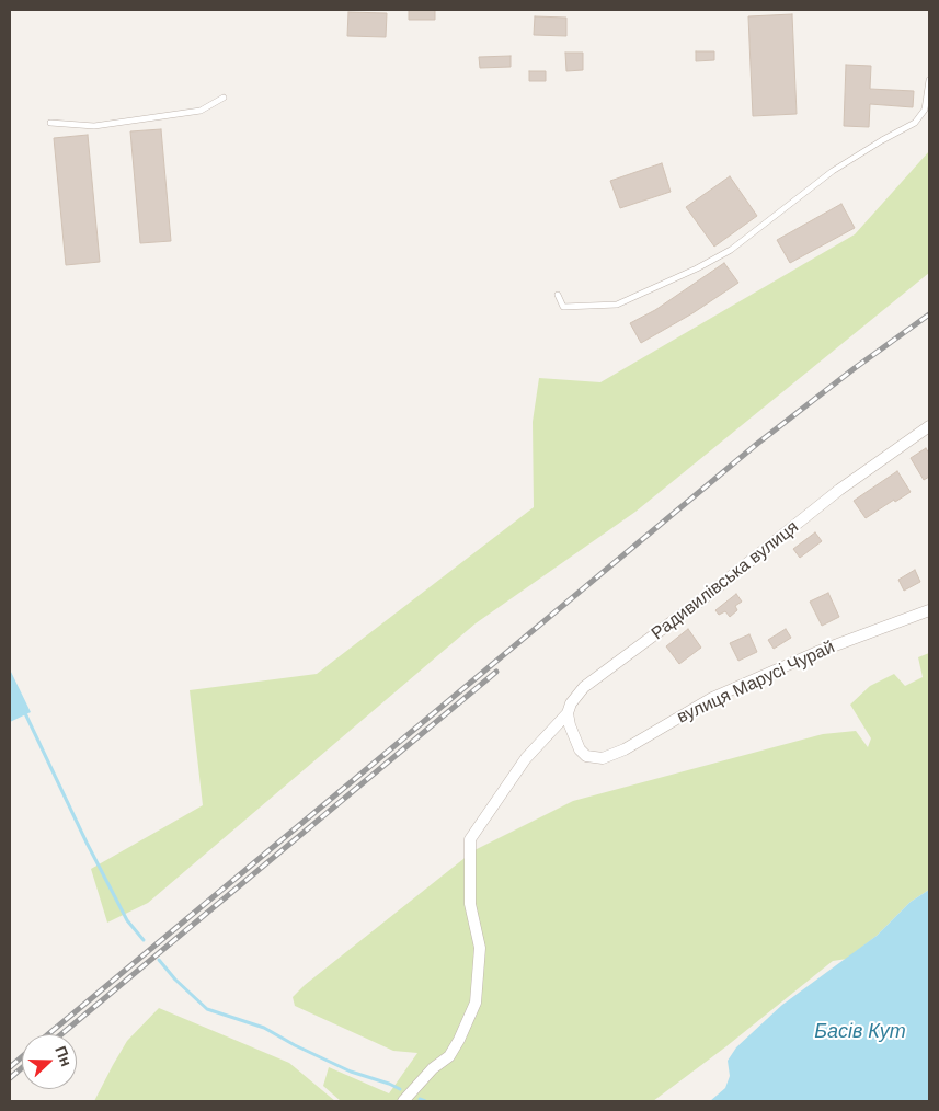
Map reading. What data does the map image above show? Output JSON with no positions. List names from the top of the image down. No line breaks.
{"streets":{"street":["Радивилівська вулиця","вулиця Марусі Чурай"]},"crossings":[["Радивилівська вулиця","вулиця Марусі Чурай"]],"water":["Басів Кут"],"north":"right"}
